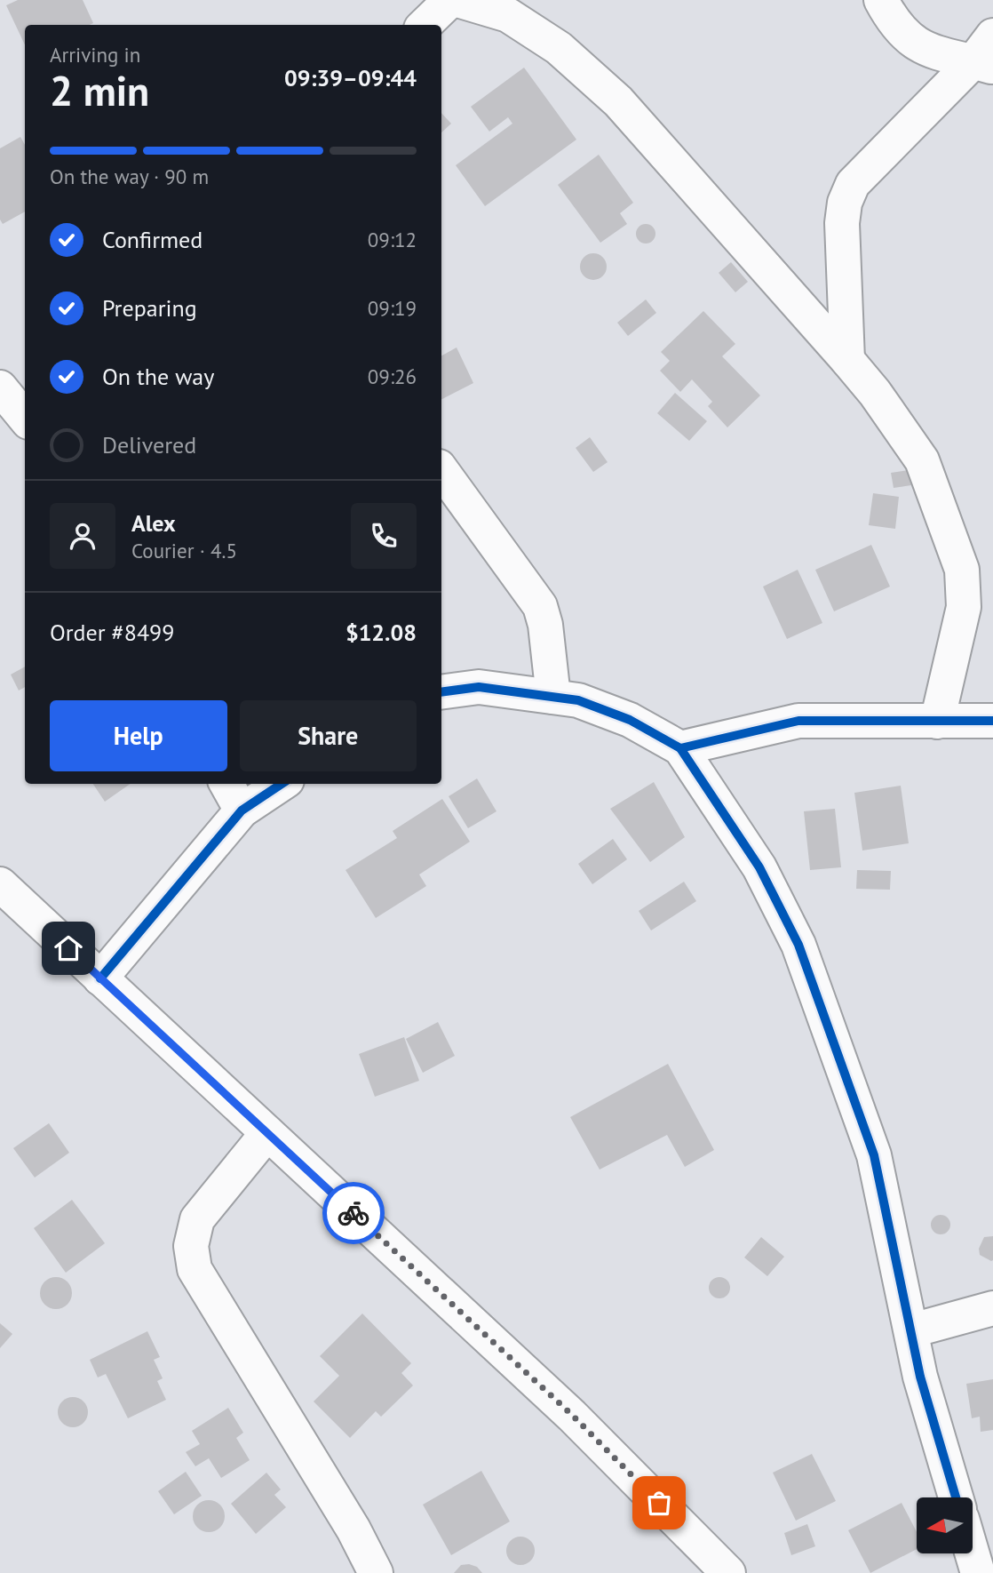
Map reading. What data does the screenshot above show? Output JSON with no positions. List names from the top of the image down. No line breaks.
{"north":"left","page":{"heading":["2 min","Arriving in","09:39–09:44"],"panel":["Alex","Courier · 4.5","Order #8499","$12.08"],"bar":"On the way · 90 m","list":[["Confirmed","09:12"],["Preparing","09:19"],["On the way","09:26"],"Delivered"],"buttons":["Help","Share"]}}
